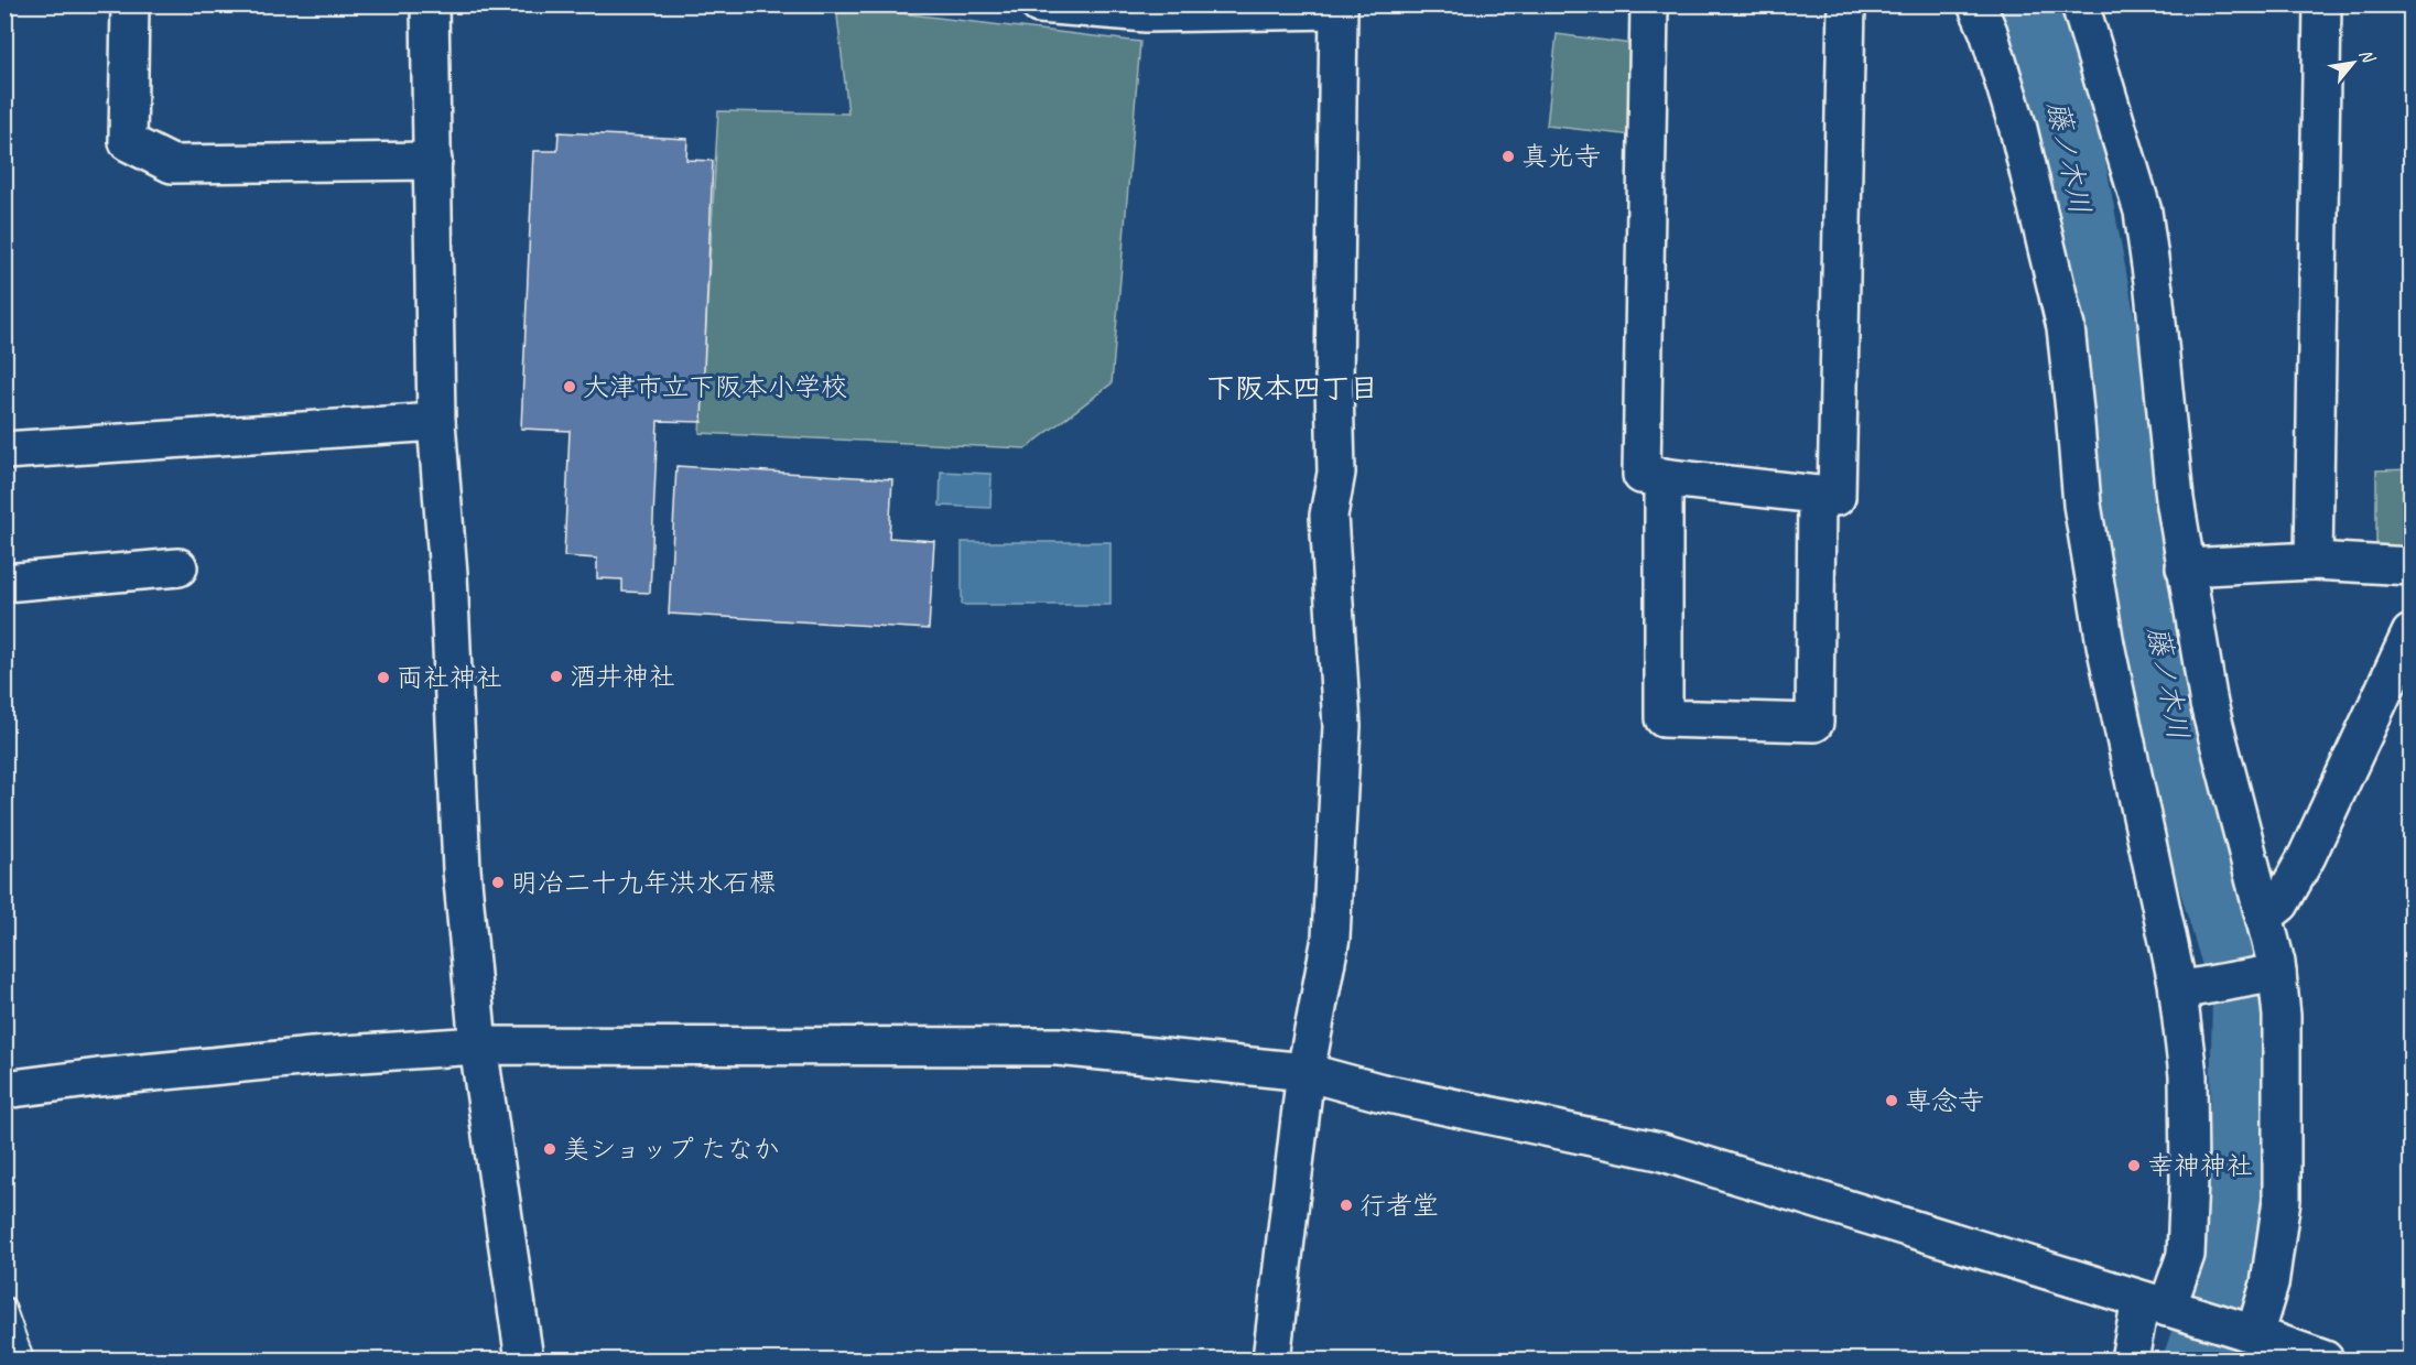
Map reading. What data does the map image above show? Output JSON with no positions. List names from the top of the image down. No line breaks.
{"districts":["下阪本四丁目"],"water":["藤ノ木川"],"places":["真光寺","大津市立下阪本小学校","酒井神社","両社神社","明冶二十九年洪水石標","専念寺","美ショップ たなか","幸神神社","行者堂"],"north":"top right"}
